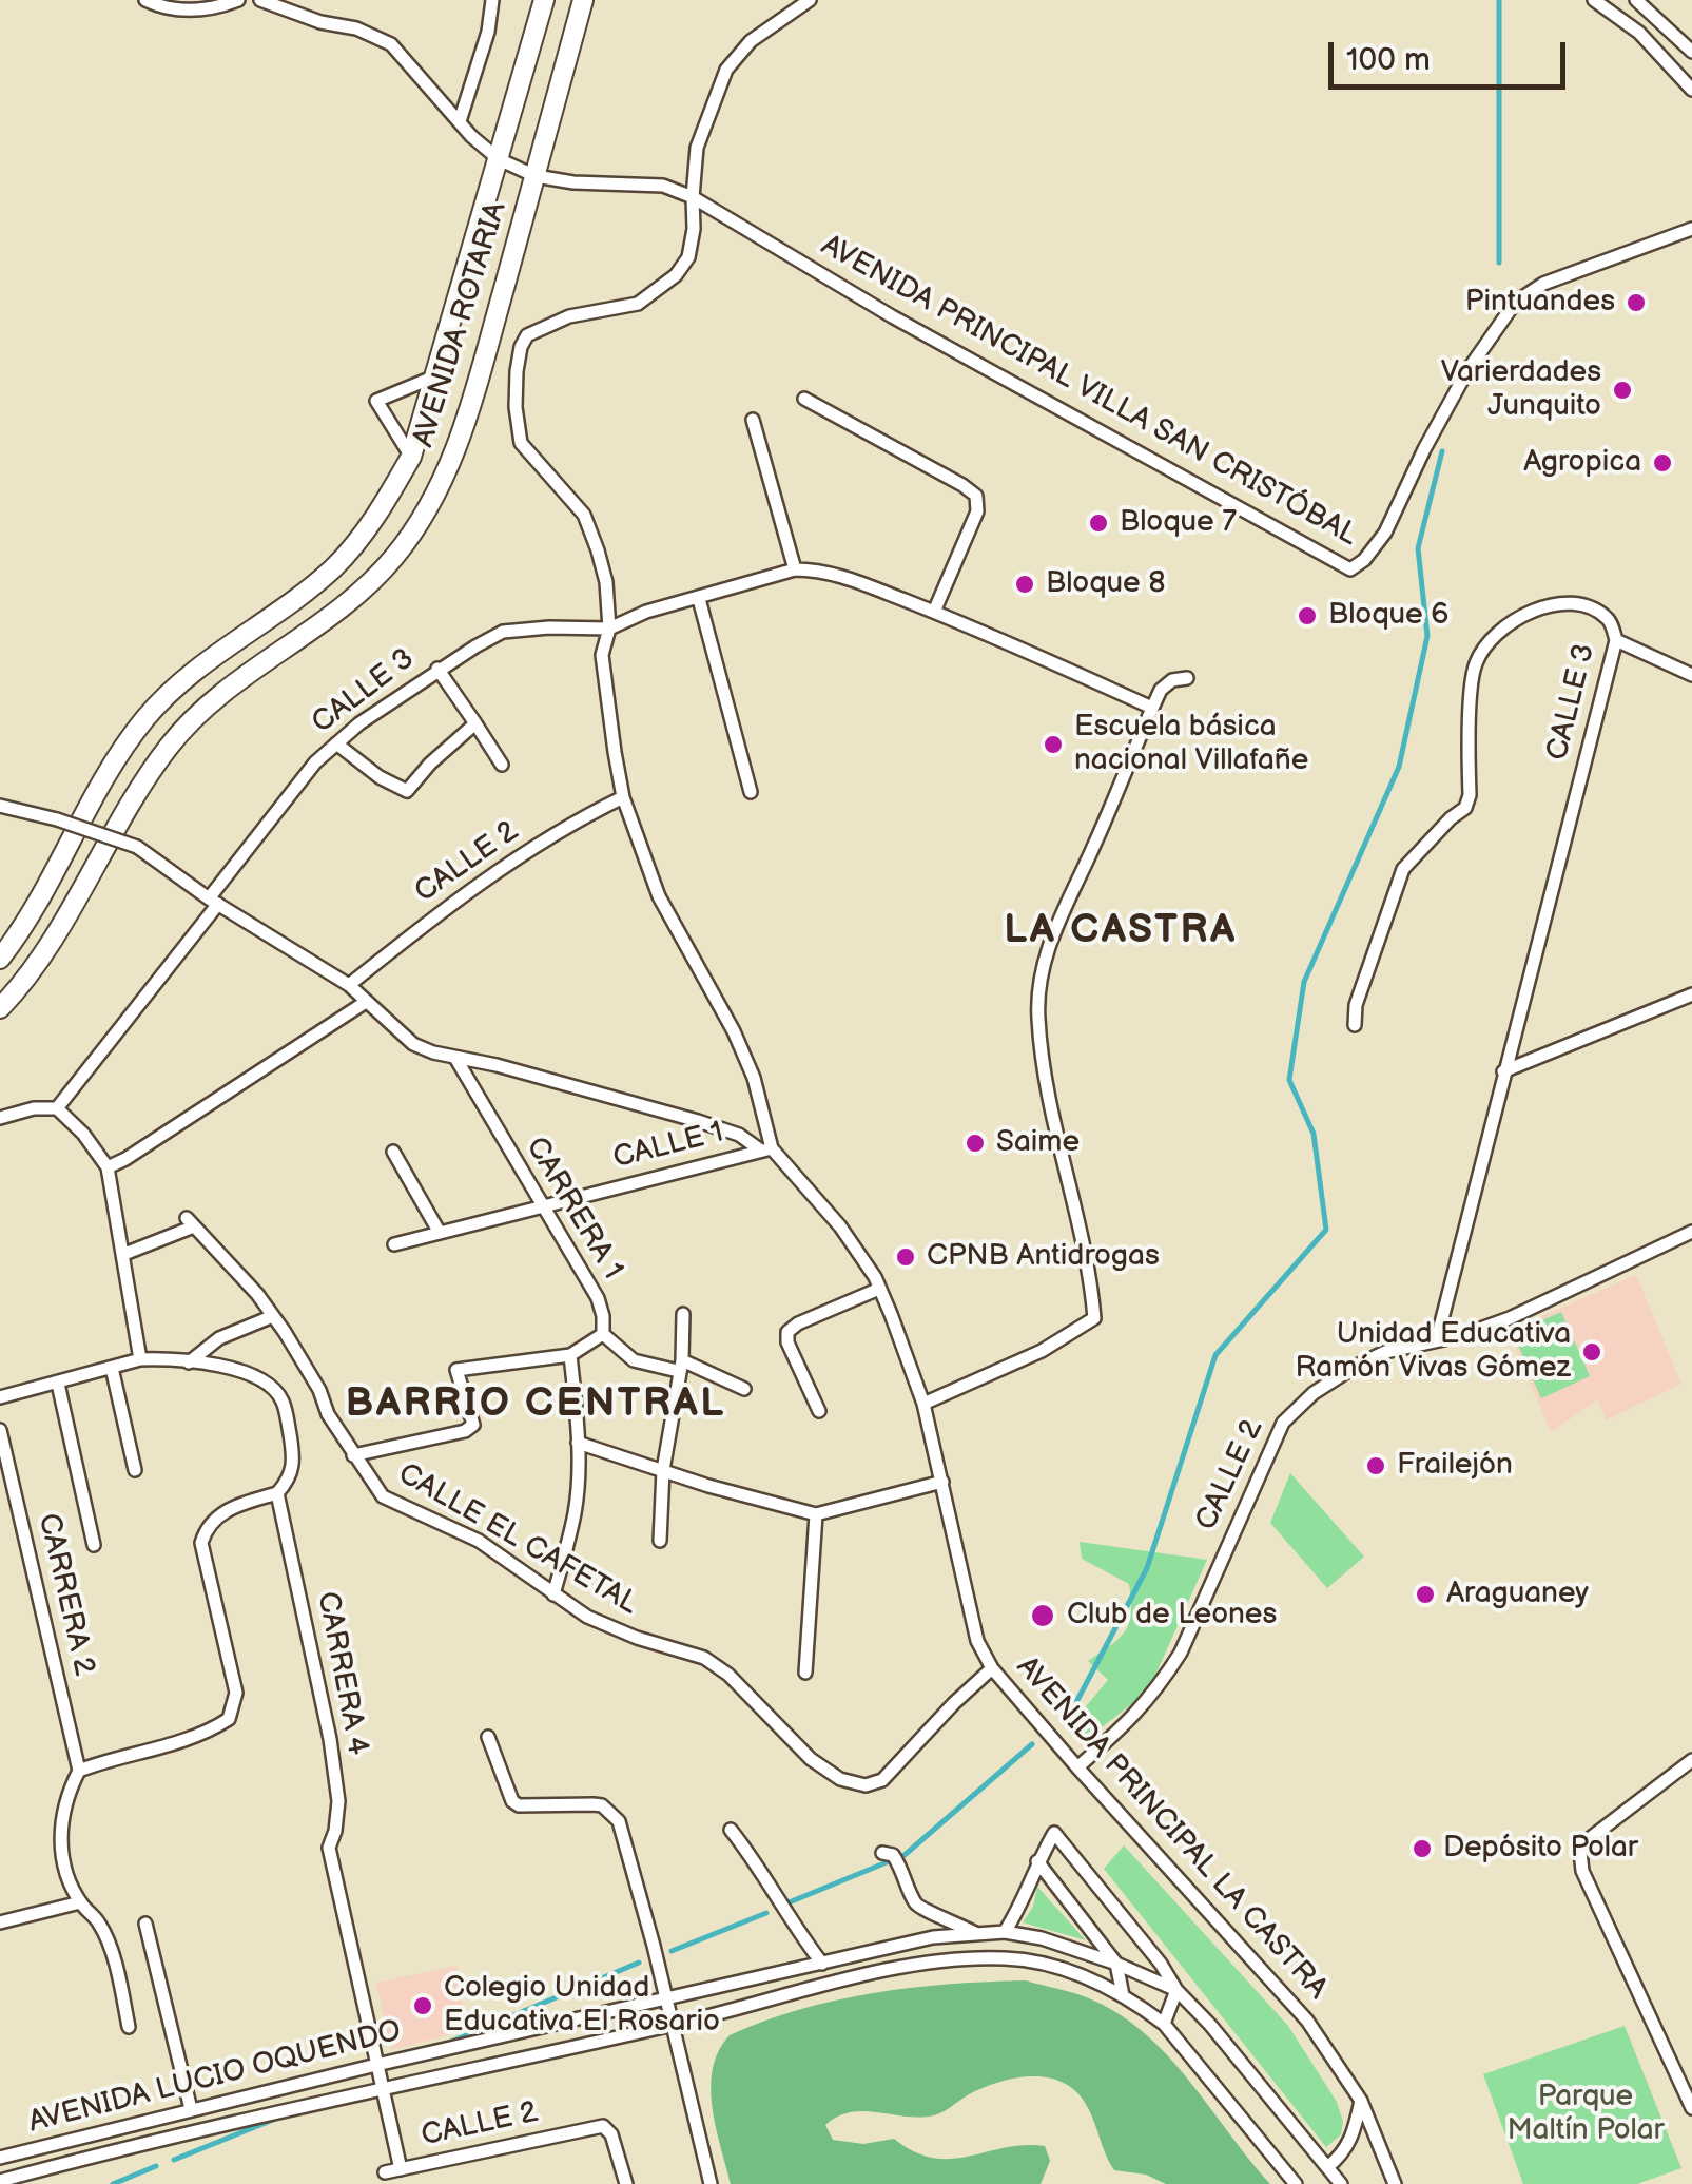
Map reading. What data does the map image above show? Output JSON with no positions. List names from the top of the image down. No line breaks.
{"streets":{"main road":["AVENIDA ROTARIA"],"street":["AVENIDA PRINCIPAL VILLA SAN CRISTÓBAL","CALLE 3","CALLE 2","CALLE 1","CARRERA 1","CALLE EL CAFETAL","CARRERA 2","CARRERA 4","AVENIDA PRINCIPAL LA CASTRA","AVENIDA LUCIO OQUENDO"]},"crossings":[["AVENIDA PRINCIPAL VILLA SAN CRISTÓBAL","AVENIDA PRINCIPAL LA CASTRA"],["CALLE 3","CALLE 2"],["CALLE 3","AVENIDA PRINCIPAL LA CASTRA"],["CALLE 2","CARRERA 4"],["CALLE 2","AVENIDA PRINCIPAL LA CASTRA"],["CALLE 1","CARRERA 1"],["CALLE 1","AVENIDA PRINCIPAL LA CASTRA"],["CALLE EL CAFETAL","AVENIDA PRINCIPAL LA CASTRA"],["CARRERA 4","AVENIDA LUCIO OQUENDO"]],"districts":["LA CASTRA","BARRIO CENTRAL"],"parks":["Parque Maltín Polar"],"places":["Pintuandes","Varierdades Junquito","Agropica","Bloque 7","Bloque 8","Bloque 6","Escuela básica nacional Villafañe","Saime","CPNB Antidrogas","Unidad Educativa Ramón Vivas Gómez","Frailejón","Araguaney","Club de Leones","Depósito Polar","Colegio Unidad Educativa El Rosario"],"scale_bar":"100 m"}
